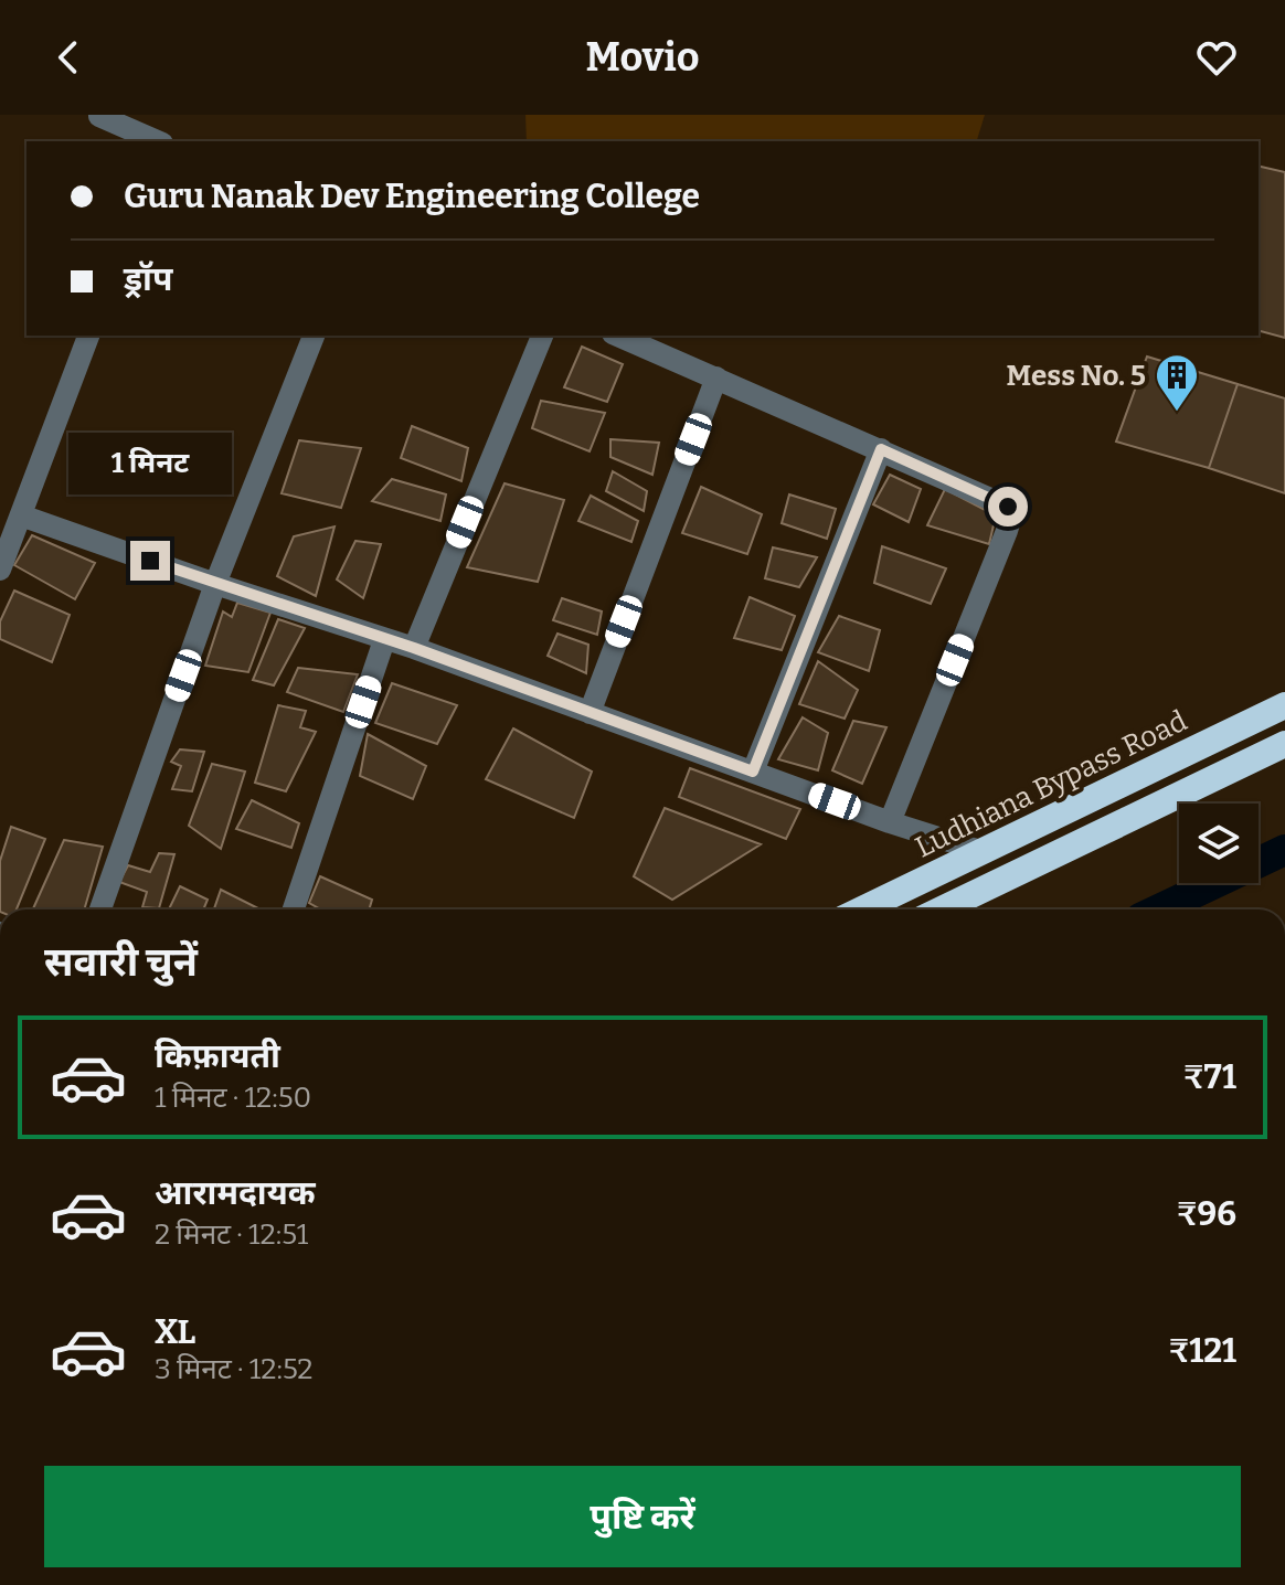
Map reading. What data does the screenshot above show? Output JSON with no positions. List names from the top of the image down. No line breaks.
{"streets":{"highway":["Ludhiana Bypass Road"]},"places":{"building":["Mess No. 5"]},"page":{"header":"Movio","banner":["Guru Nanak Dev Engineering College","ड्रॉप"],"bubble":"1 मिनट","heading":"सवारी चुनें","list":[{"name":"किफ़ायती","note":"1 मिनट · 12:50","value":"₹71"},{"name":"आरामदायक","note":"2 मिनट · 12:51","value":"₹96"},{"name":"XL","note":"3 मिनट · 12:52","value":"₹121"}],"buttons":"पुष्टि करें"}}
